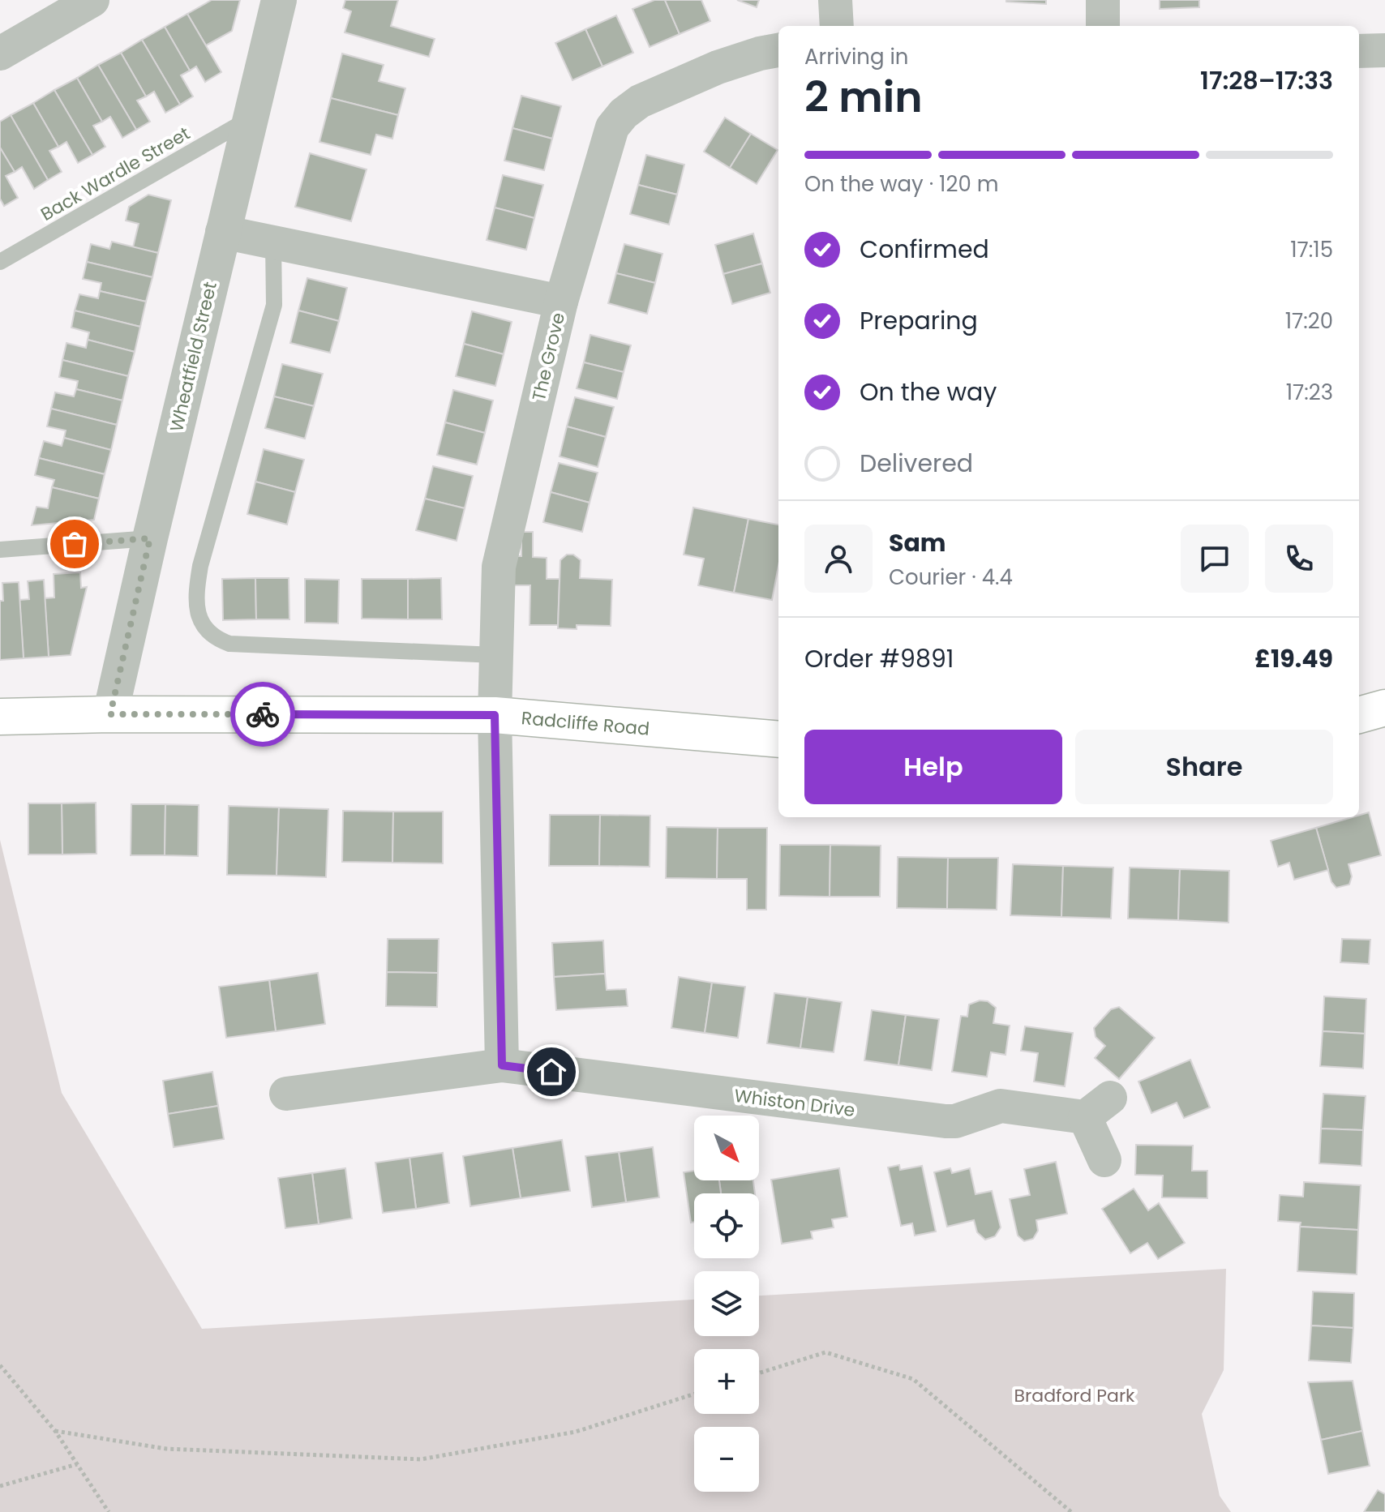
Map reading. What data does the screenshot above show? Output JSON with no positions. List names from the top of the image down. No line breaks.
{"streets":{"main road":["Radcliffe Road"],"street":["Wheatfield Street","The Grove","Whiston Drive"],"lane":["Back Wardle Street"]},"crossings":[["Back Wardle Street","Wheatfield Street"],["Wheatfield Street","The Grove"],["Wheatfield Street","Radcliffe Road"],["The Grove","Radcliffe Road"]],"parks":["Bradford Park"],"north":"bottom right","page":{"heading":["2 min","Arriving in","17:28–17:33"],"panel":["Sam","Courier · 4.4","Order #9891","£19.49"],"bar":"On the way · 120 m","list":[["Confirmed","17:15"],["Preparing","17:20"],["On the way","17:23"],"Delivered"],"buttons":["Help","Share"],"map_buttons":["+","−"]}}
